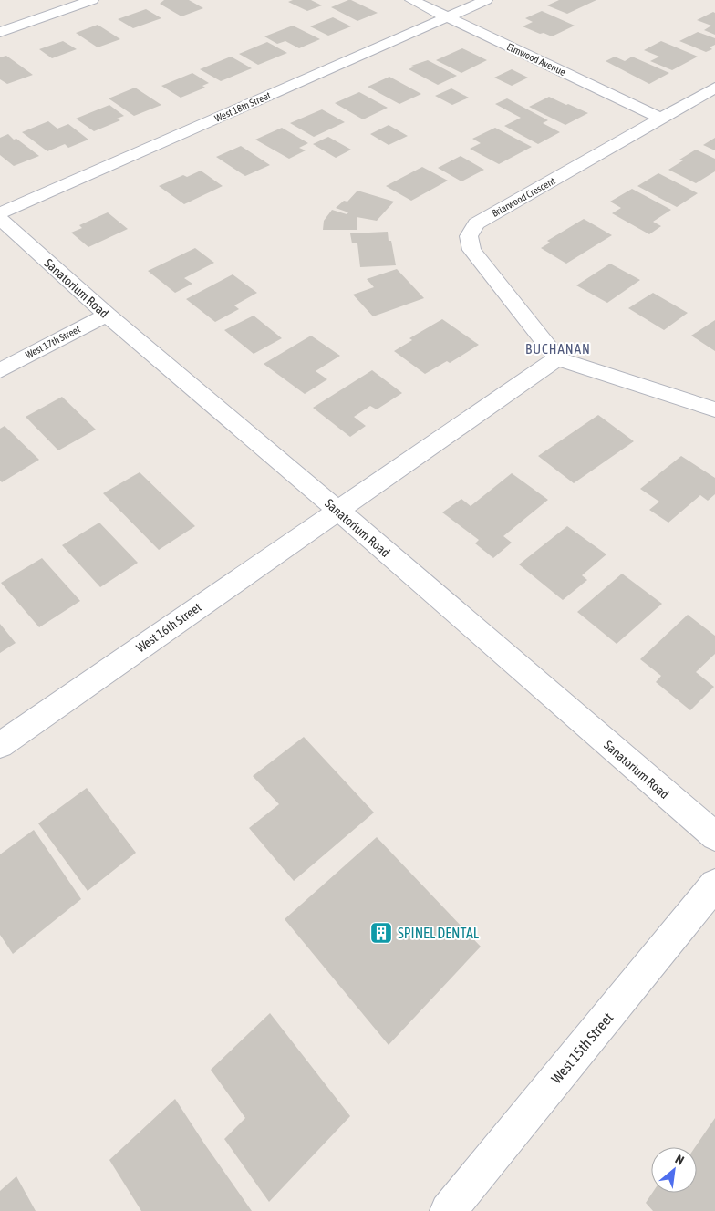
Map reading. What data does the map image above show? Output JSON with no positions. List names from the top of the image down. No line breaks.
{"streets":{"street":["Elmwood Avenue","West 18th Street","Briarwood Crescent","Sanatorium Road","West 17th Street","West 16th Street","West 15th Street"]},"crossings":[["Elmwood Avenue","West 18th Street"],["Elmwood Avenue","Briarwood Crescent"],["Sanatorium Road","West 17th Street"],["Sanatorium Road","West 16th Street"]],"districts":["BUCHANAN"],"places":{"building":["SPINEL DENTAL"]},"north":"top right"}
